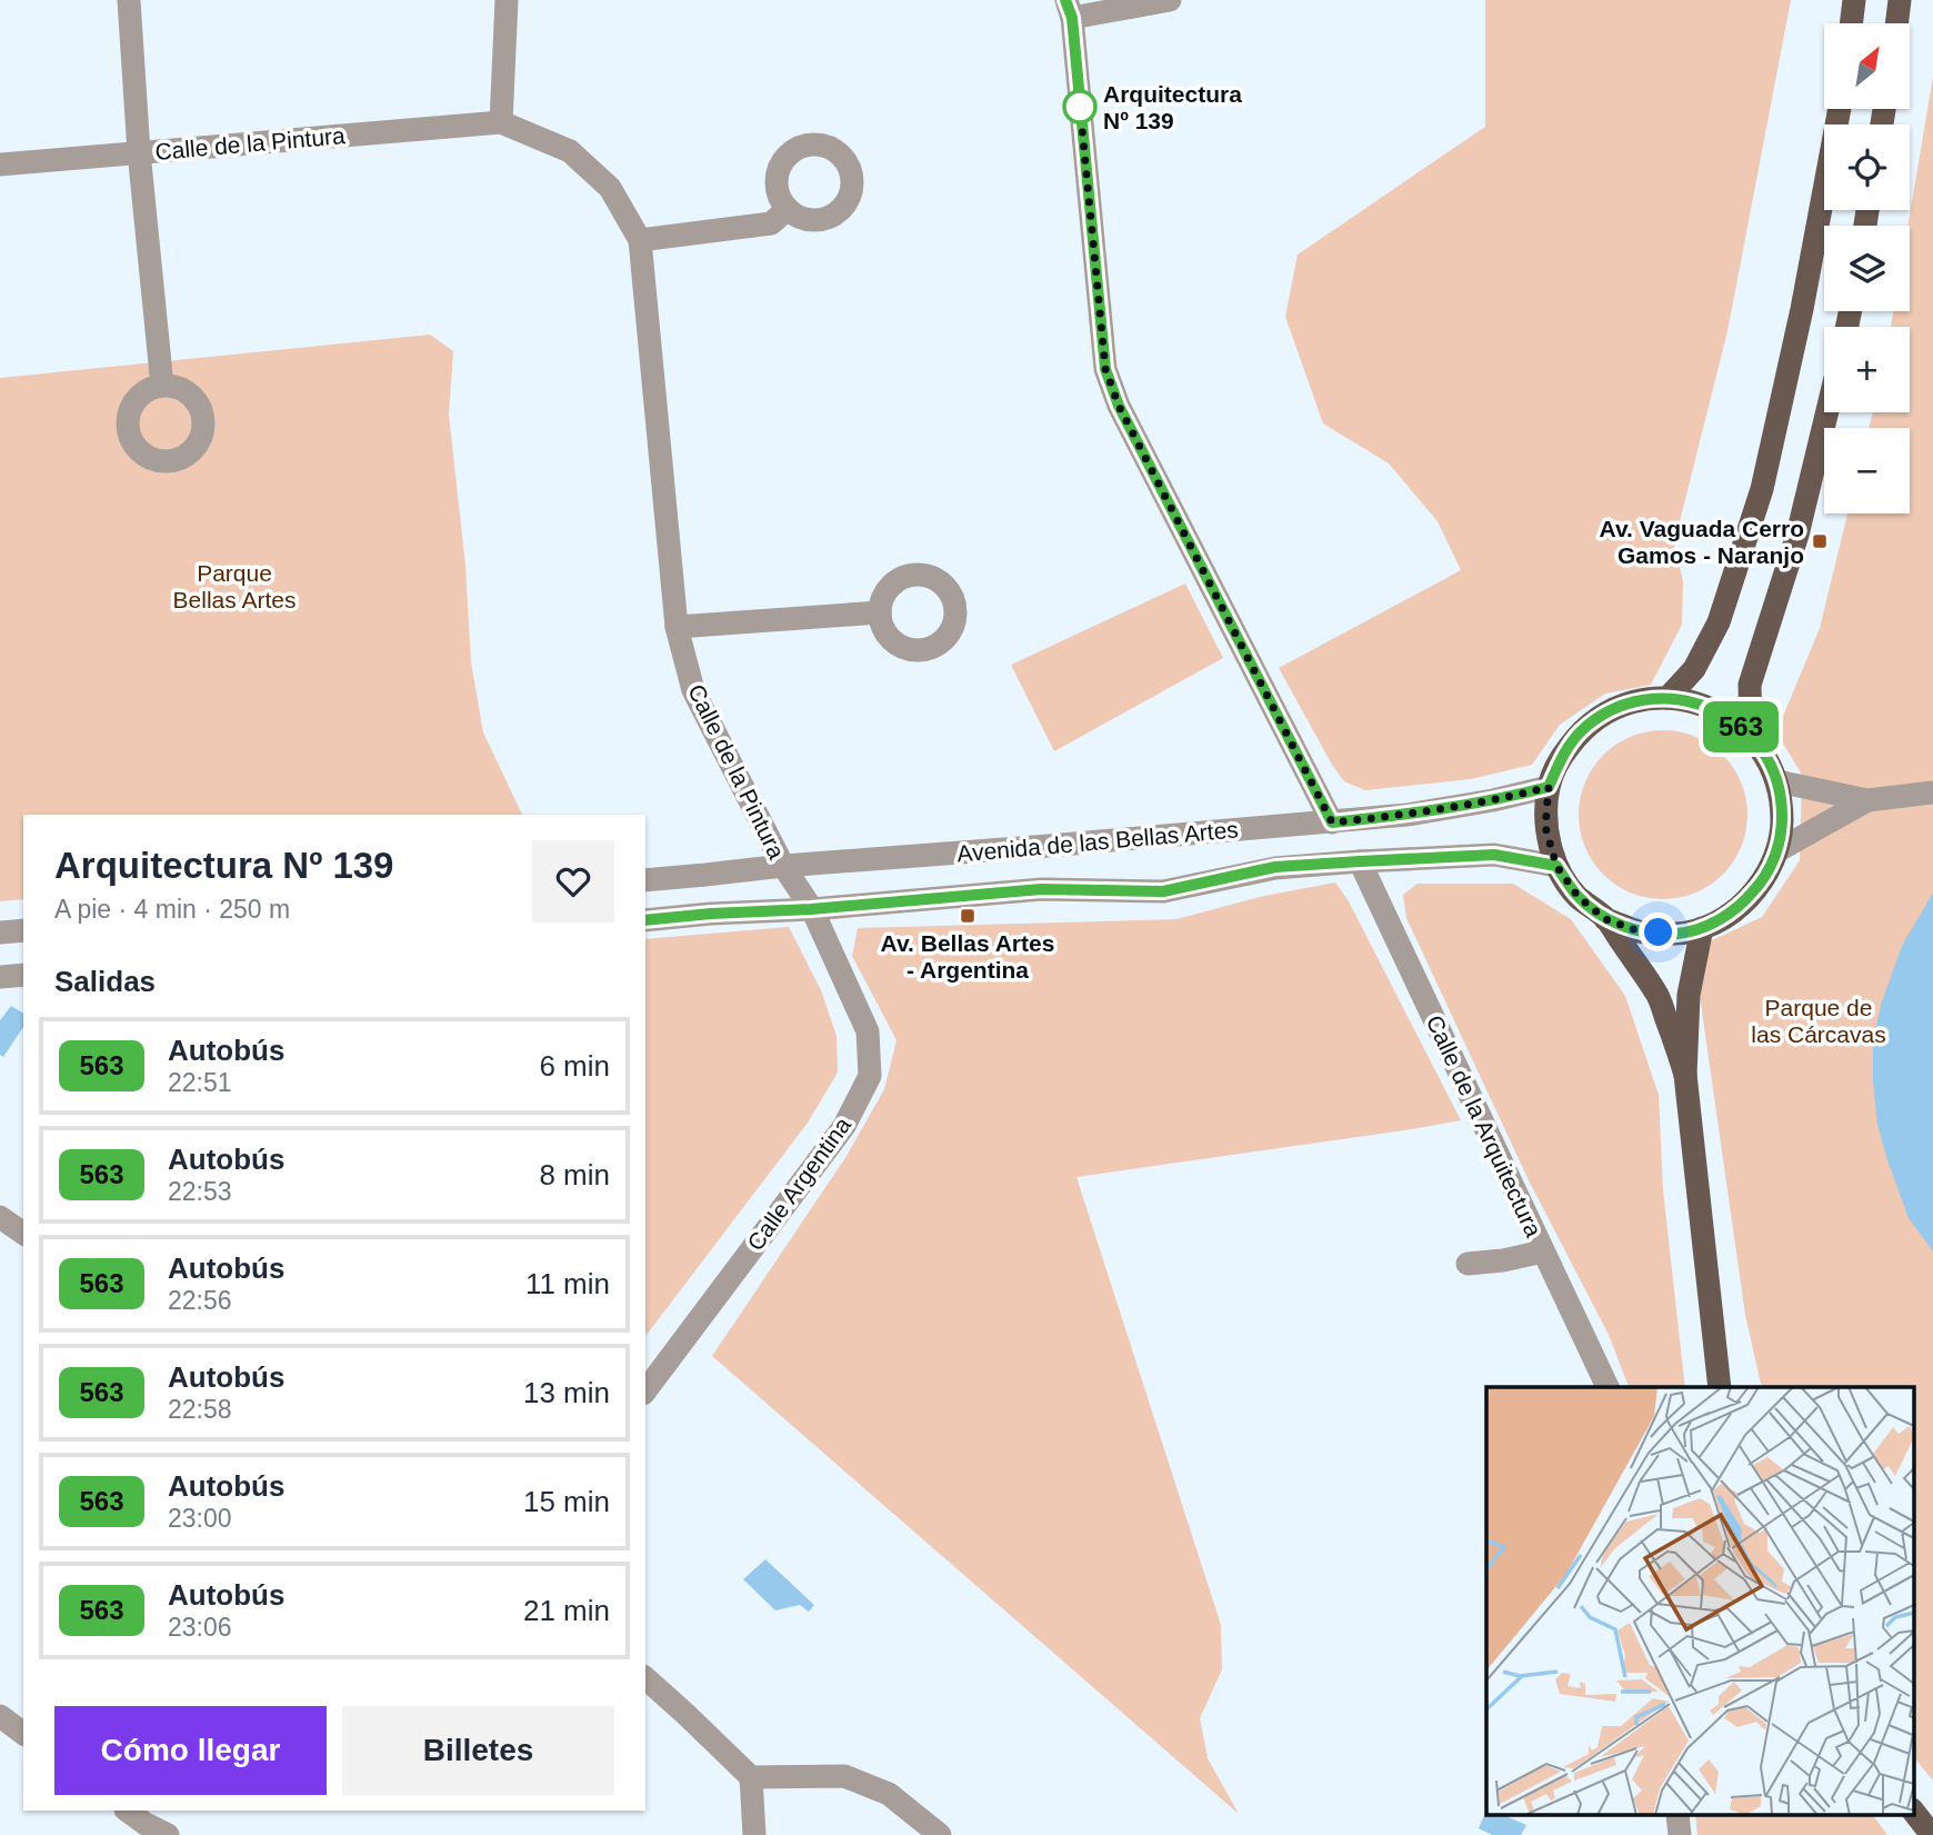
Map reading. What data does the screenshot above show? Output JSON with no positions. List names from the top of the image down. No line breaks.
{"streets":{"street":["Calle de la Pintura","Avenida de las Bellas Artes","Calle de la Arquitectura","Calle Argentina"]},"crossings":[["Calle de la Pintura","Avenida de las Bellas Artes"],["Calle de la Pintura","Calle Argentina"],["Avenida de las Bellas Artes","Calle de la Arquitectura"],["Avenida de las Bellas Artes","Calle Argentina"]],"parks":["Parque Bellas Artes","Parque de las Cárcavas"],"places":{"other":["Arquitectura Nº 139"],"transit":["Av. Vaguada Cerro Gamos - Naranjo","Av. Bellas Artes - Argentina"]},"lines":["bus line 563"],"north":"top right","page":{"on_map":"563","map_buttons":["+","−"],"heading":[["Arquitectura Nº 139","A pie · 4 min · 250 m"],"Salidas"],"list":[{"mark":"563","name":"Autobús","note":"22:51","value":"6 min"},{"mark":"563","name":"Autobús","note":"22:53","value":"8 min"},{"mark":"563","name":"Autobús","note":"22:56","value":"11 min"},{"mark":"563","name":"Autobús","note":"22:58","value":"13 min"},{"mark":"563","name":"Autobús","note":"23:00","value":"15 min"},{"mark":"563","name":"Autobús","note":"23:06","value":"21 min"}],"buttons":["Cómo llegar","Billetes"]}}
